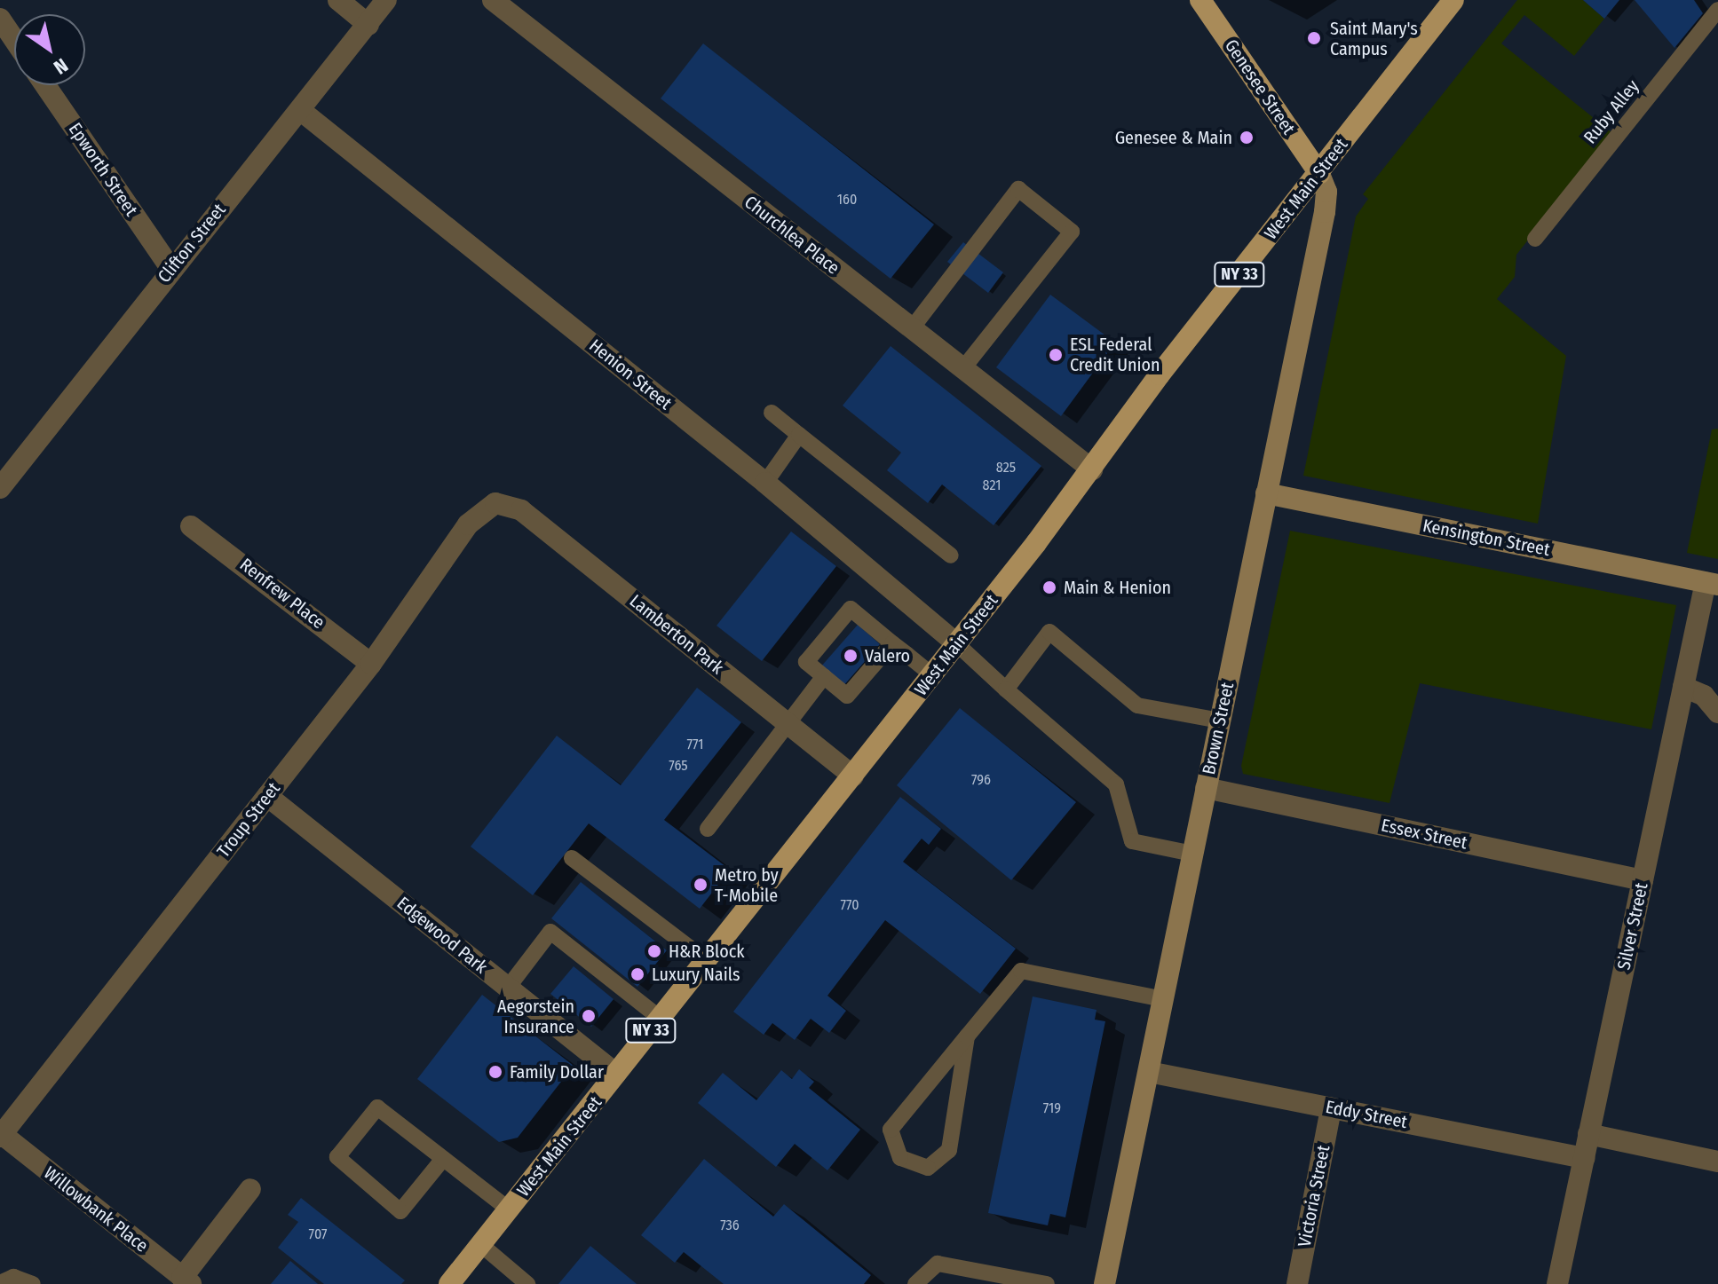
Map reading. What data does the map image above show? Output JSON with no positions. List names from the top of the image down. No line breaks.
{"streets":{"main road":["Genesee Street","West Main Street","NY 33","Kensington Street","Brown Street"],"street":["Epworth Street","Churchlea Place","Clifton Street","Henion Street","Renfrew Place","Lamberton Park","Troup Street","Essex Street","Silver Street","Edgewood Park","Eddy Street","Victoria Street","Willowbank Place"],"lane":["Ruby Alley"]},"crossings":[["Genesee Street","West Main Street"],["Genesee Street","Brown Street"],["Epworth Street","Clifton Street"],["West Main Street","Churchlea Place"],["West Main Street","Henion Street"],["West Main Street","Lamberton Park"],["West Main Street","Brown Street"],["West Main Street","Edgewood Park"],["Clifton Street","Henion Street"],["Kensington Street","Brown Street"],["Kensington Street","Silver Street"],["Renfrew Place","Troup Street"],["Lamberton Park","Troup Street"],["Brown Street","Essex Street"],["Brown Street","Eddy Street"],["Troup Street","Edgewood Park"],["Troup Street","Willowbank Place"],["Essex Street","Silver Street"],["Silver Street","Eddy Street"],["Eddy Street","Victoria Street"]],"places":["Saint Mary's Campus","Genesee & Main","ESL Federal Credit Union","Main & Henion","Valero","Metro by T-Mobile","H&R Block","Luxury Nails","Aegorstein Insurance","Family Dollar"],"house_numbers":["160","825","821","771","765","796","770","719","736","707"],"north":"bottom right"}
